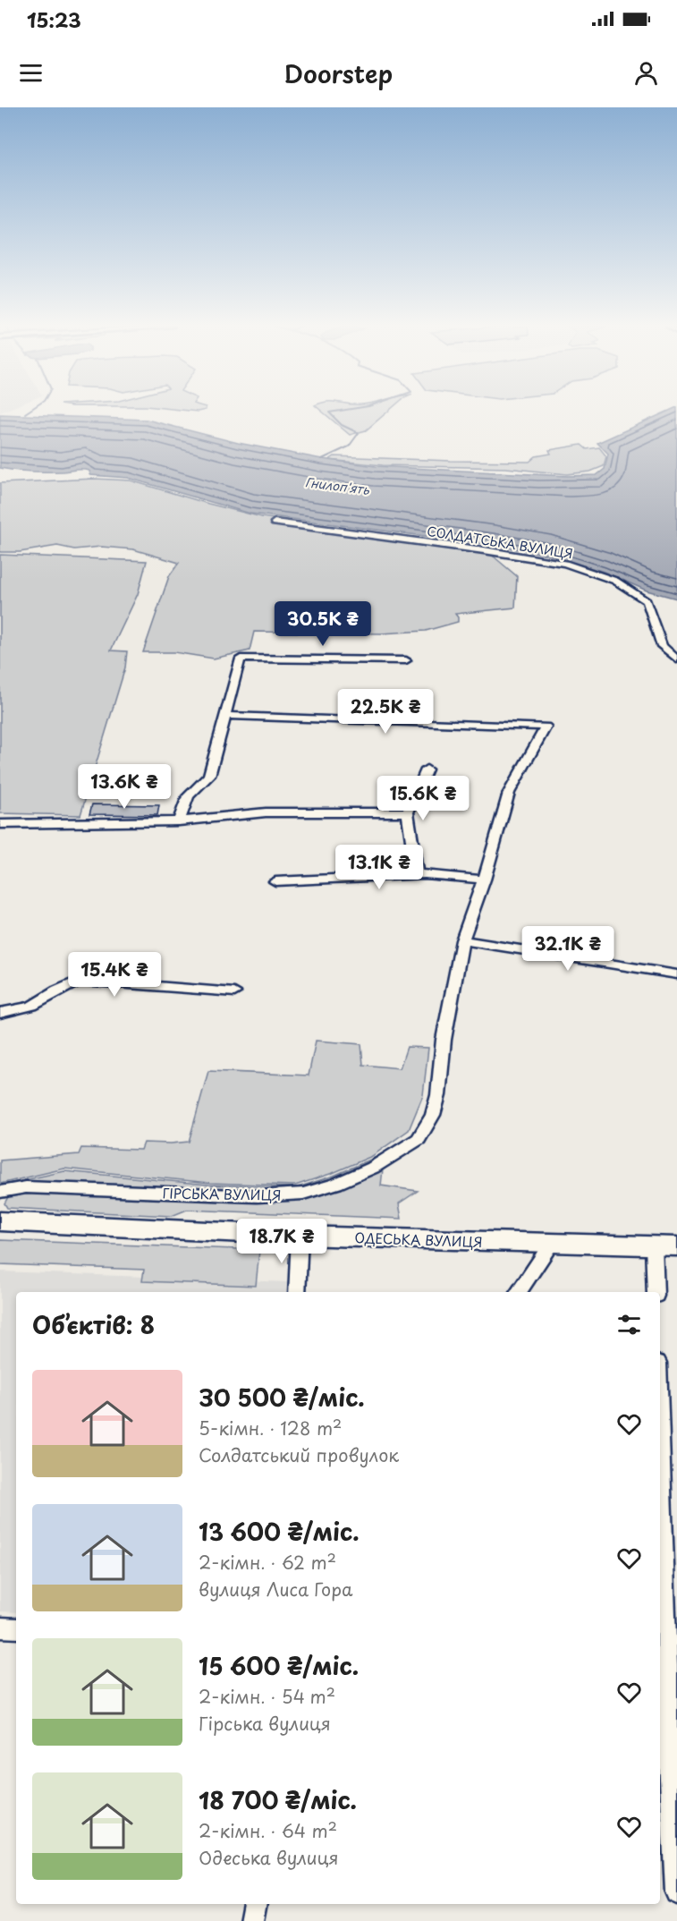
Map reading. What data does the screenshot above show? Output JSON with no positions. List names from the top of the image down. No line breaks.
{"streets":{"main road":["ОДЕСЬКА ВУЛИЦЯ"],"street":["СОЛДАТСЬКА ВУЛИЦЯ","ГІРСЬКА ВУЛИЦЯ"]},"water":["Гнилоп'ять"],"page":{"status":"15:23","header":"Doorstep","price":["30.5K ₴","22.5K ₴","13.6K ₴","15.6K ₴","13.1K ₴","32.1K ₴","15.4K ₴","18.7K ₴"],"heading":"Об’єктів: 8","list":[{"name":"30 500 ₴/міс.","note":"5-кімн. · 128 m² · Солдатський провулок"},{"name":"13 600 ₴/міс.","note":"2-кімн. · 62 m² · вулиця Лиса Гора"},{"name":"15 600 ₴/міс.","note":"2-кімн. · 54 m² · Гірська вулиця"},{"name":"18 700 ₴/міс.","note":"2-кімн. · 64 m² · Одеська вулиця"}]}}
